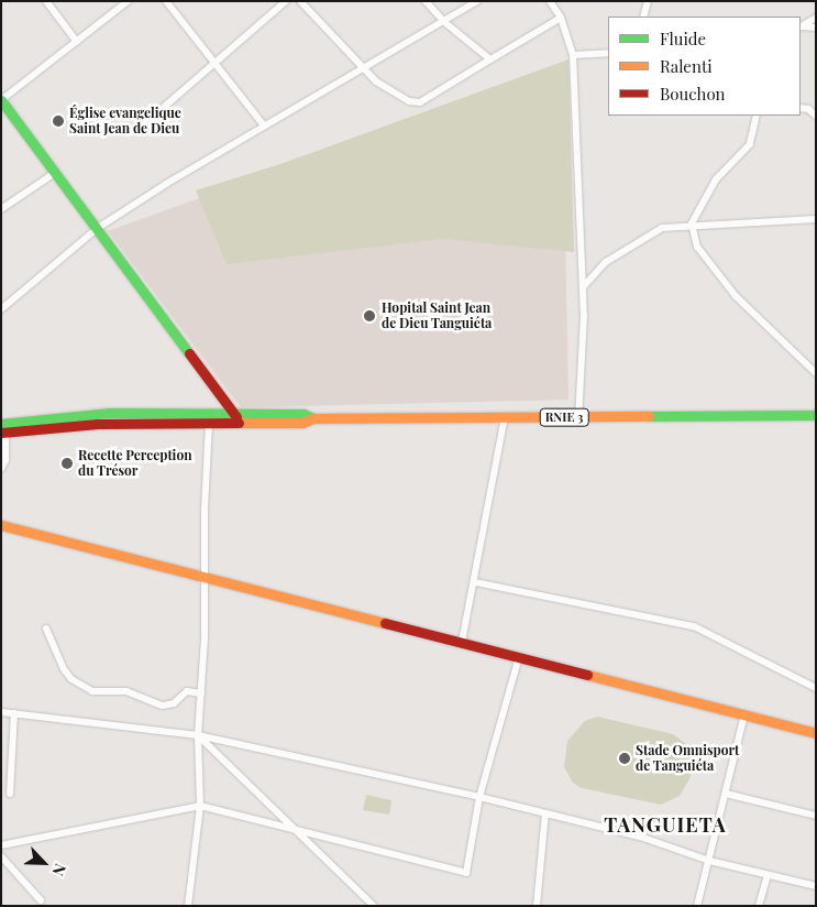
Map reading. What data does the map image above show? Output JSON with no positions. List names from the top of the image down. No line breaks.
{"streets":{"main road":["RNIE 3"]},"districts":["TANGUIETA"],"places":["Église evangelique Saint Jean de Dieu","Hopital Saint Jean de Dieu Tanguiéta","Recette Perception du Trésor","Stade Omnisport de Tanguiéta"],"legend":["Fluide","Ralenti","Bouchon"],"north":"bottom right"}
